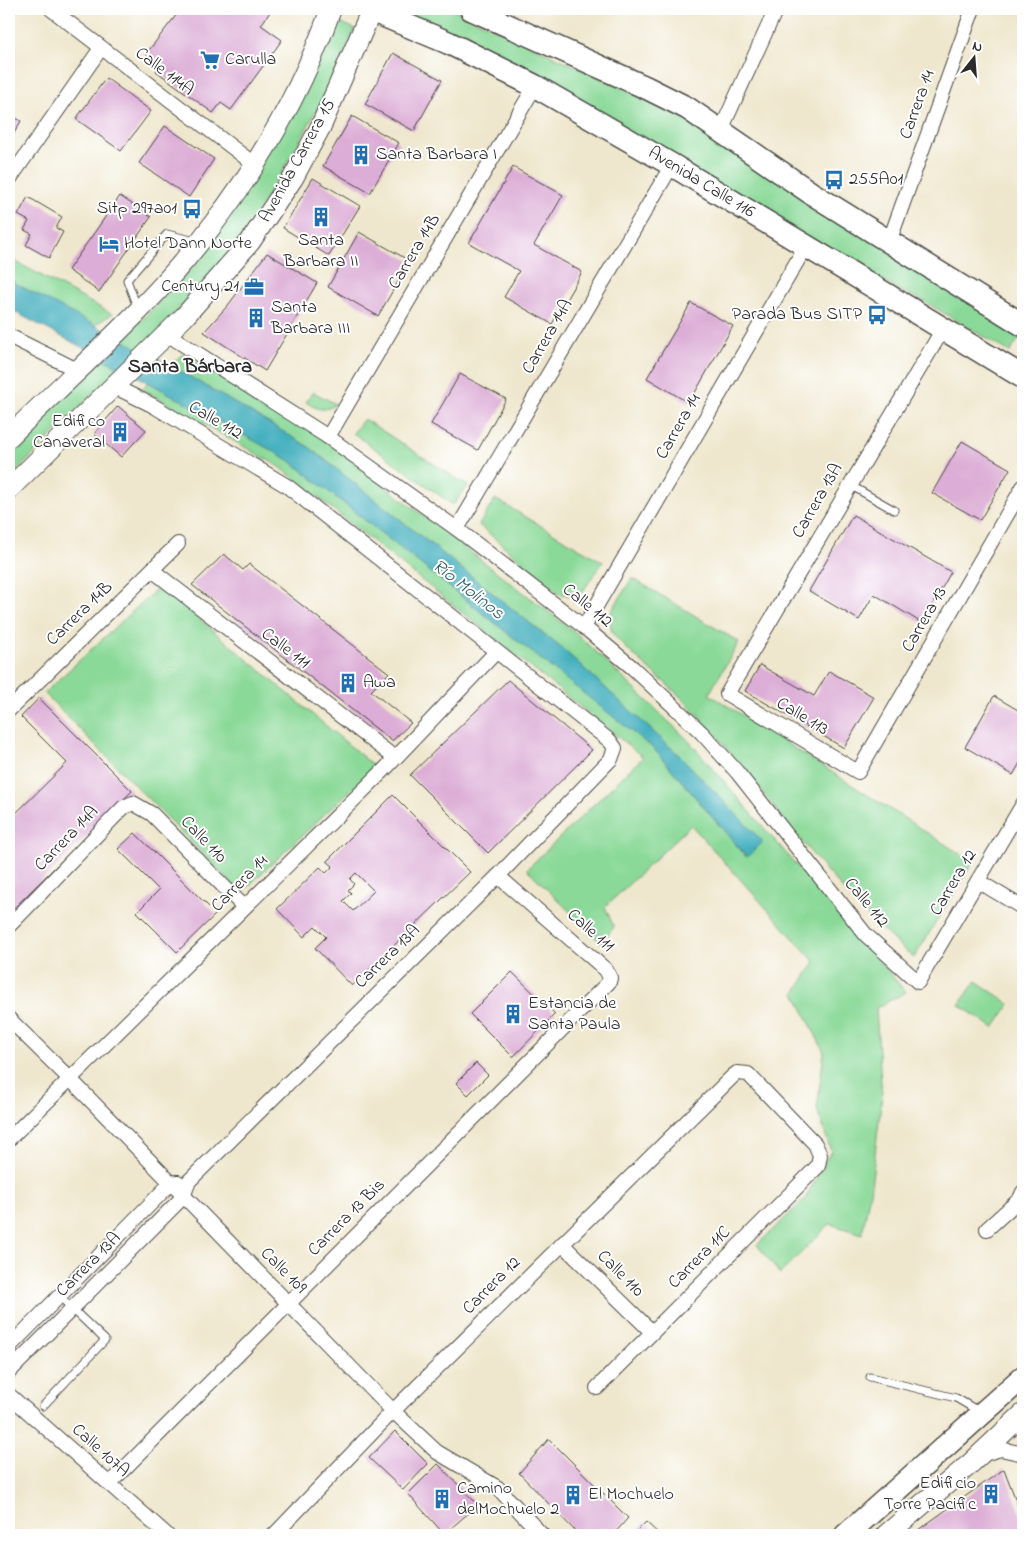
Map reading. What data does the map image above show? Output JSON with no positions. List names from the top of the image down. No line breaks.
{"streets":{"main road":["Avenida Carrera 15","Avenida Calle 116"],"street":["Calle 114A","Carrera 14","Carrera 14B","Carrera 14A","Calle 112","Carrera 13A","Carrera 13","Calle 111","Calle 113","Calle 110","Carrera 12","Carrera 13 Bis","Carrera 11C","Calle 109","Calle 107A"]},"crossings":[["Calle 114A","Avenida Carrera 15"],["Carrera 14","Avenida Calle 116"],["Carrera 14","Calle 112"],["Carrera 14","Calle 111"],["Carrera 14","Calle 110"],["Carrera 14","Calle 109"],["Avenida Carrera 15","Avenida Calle 116"],["Avenida Carrera 15","Calle 112"],["Avenida Calle 116","Carrera 14B"],["Avenida Calle 116","Carrera 14A"],["Avenida Calle 116","Carrera 13A"],["Carrera 14B","Calle 112"],["Carrera 14B","Calle 111"],["Carrera 14A","Calle 112"],["Carrera 14A","Calle 110"],["Calle 112","Carrera 13A"],["Calle 112","Carrera 12"],["Carrera 13A","Calle 111"],["Carrera 13A","Calle 113"],["Carrera 13A","Calle 109"],["Carrera 13","Calle 113"],["Calle 111","Carrera 13 Bis"],["Calle 110","Carrera 12"],["Calle 110","Carrera 11C"],["Carrera 12","Carrera 11C"],["Carrera 12","Calle 109"],["Carrera 13 Bis","Calle 109"],["Carrera 13 Bis","Calle 107A"]],"districts":["Santa Bárbara"],"water":["Río Molinos"],"places":{"supermarket":["Carulla"],"building":["Santa Barbara I","Santa Barbara II","Santa Barbara III","Edifico Canaveral","Awa","Estancia de Santa Paula","Edificio Torre Pacific","El Mochuelo","Camino delMochuelo 2"],"bus stop":["255A01","Sitp 297a01","Parada Bus SITP"],"hotel":["Hotel Dann Norte"],"office":["Century 21"]},"north":"top"}
